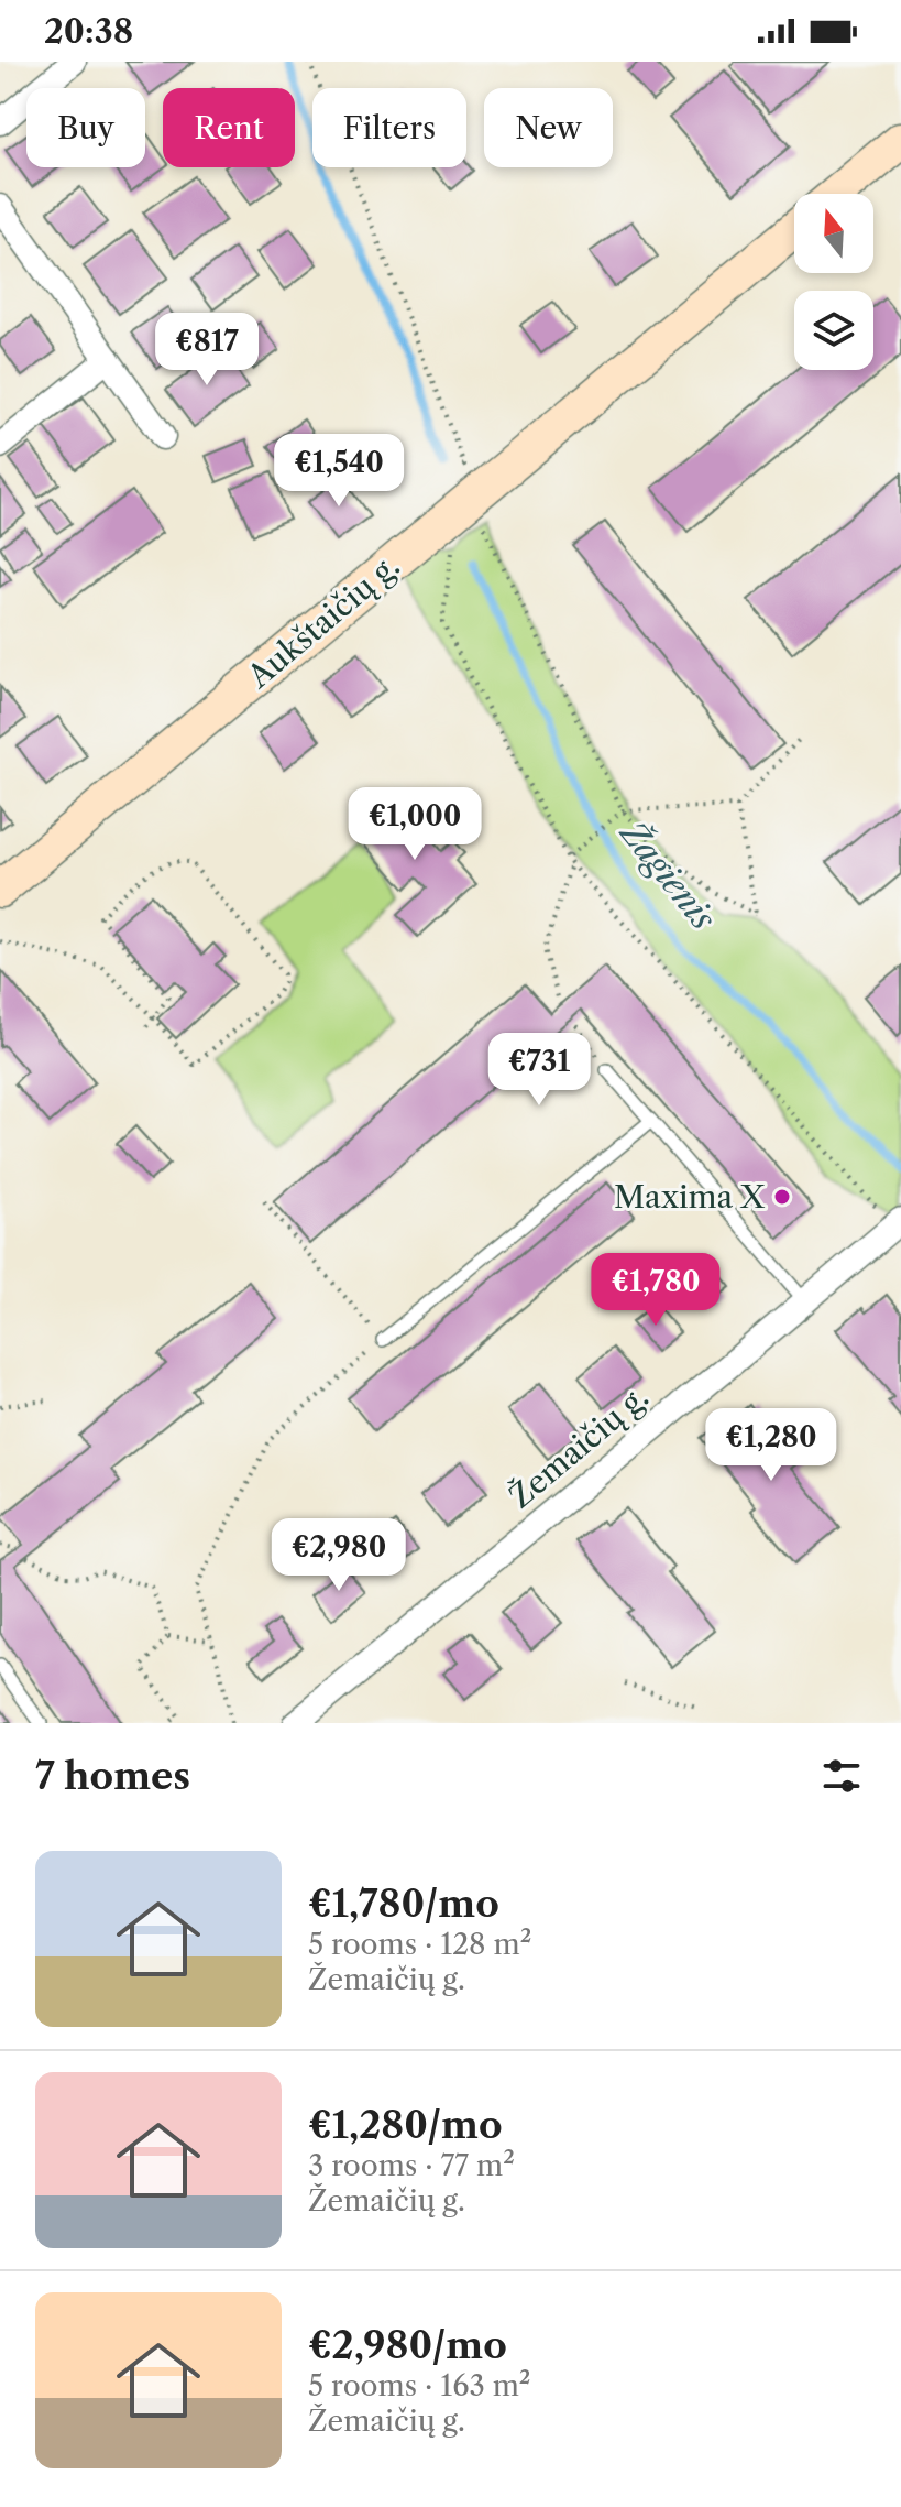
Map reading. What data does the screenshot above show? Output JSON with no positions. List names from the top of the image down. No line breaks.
{"streets":{"main road":["Aukštaičių g."],"street":["Žemaičių g."]},"water":["Žagienis"],"places":["Maxima X"],"north":"top","page":{"status":"20:38","chip":["Buy","Rent","Filters","New"],"price":["€817","€1,540","€1,000","€731","€1,780","€1,280","€2,980"],"heading":"7 homes","list":[{"name":"€1,780/mo","note":"5 rooms · 128 m² · Žemaičių g."},{"name":"€1,280/mo","note":"3 rooms · 77 m² · Žemaičių g."},{"name":"€2,980/mo","note":"5 rooms · 163 m² · Žemaičių g."}]}}
